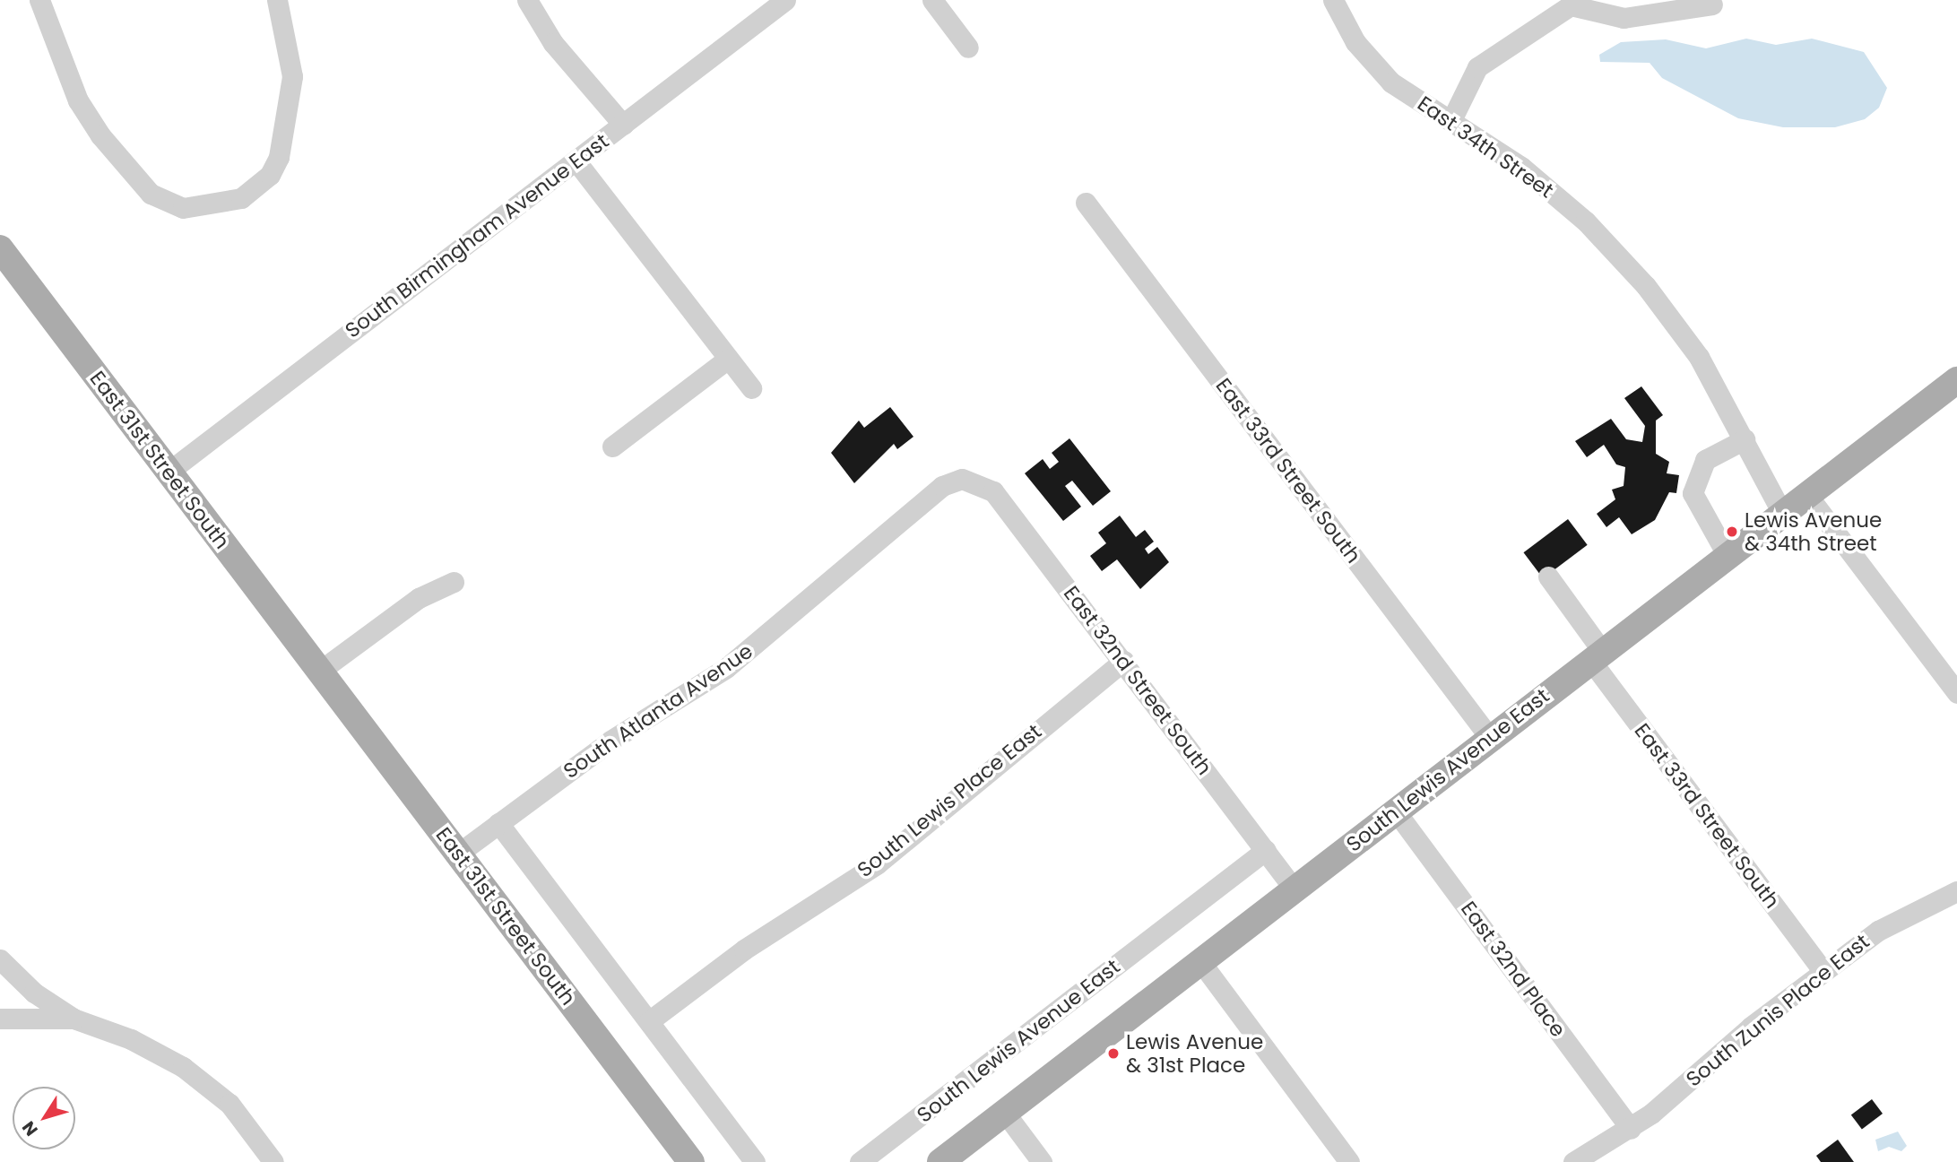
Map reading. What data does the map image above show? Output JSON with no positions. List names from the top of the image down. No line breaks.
{"streets":{"main road":["East 31st Street South","South Lewis Avenue East"],"street":["East 34th Street","South Birmingham Avenue East","East 33rd Street South","East 32nd Street South","South Atlanta Avenue","South Lewis Place East","East 32nd Place","South Zunis Place East"]},"crossings":[["East 34th Street","South Lewis Avenue East"],["South Birmingham Avenue East","East 31st Street South"],["East 31st Street South","South Atlanta Avenue"],["East 33rd Street South","South Lewis Avenue East"],["East 33rd Street South","South Zunis Place East"],["East 32nd Street South","South Atlanta Avenue"],["East 32nd Street South","South Lewis Avenue East"],["East 32nd Street South","South Lewis Place East"],["South Lewis Avenue East","East 32nd Place"],["East 32nd Place","South Zunis Place East"]],"places":["Lewis Avenue & 34th Street","Lewis Avenue & 31st Place"],"north":"bottom left"}
